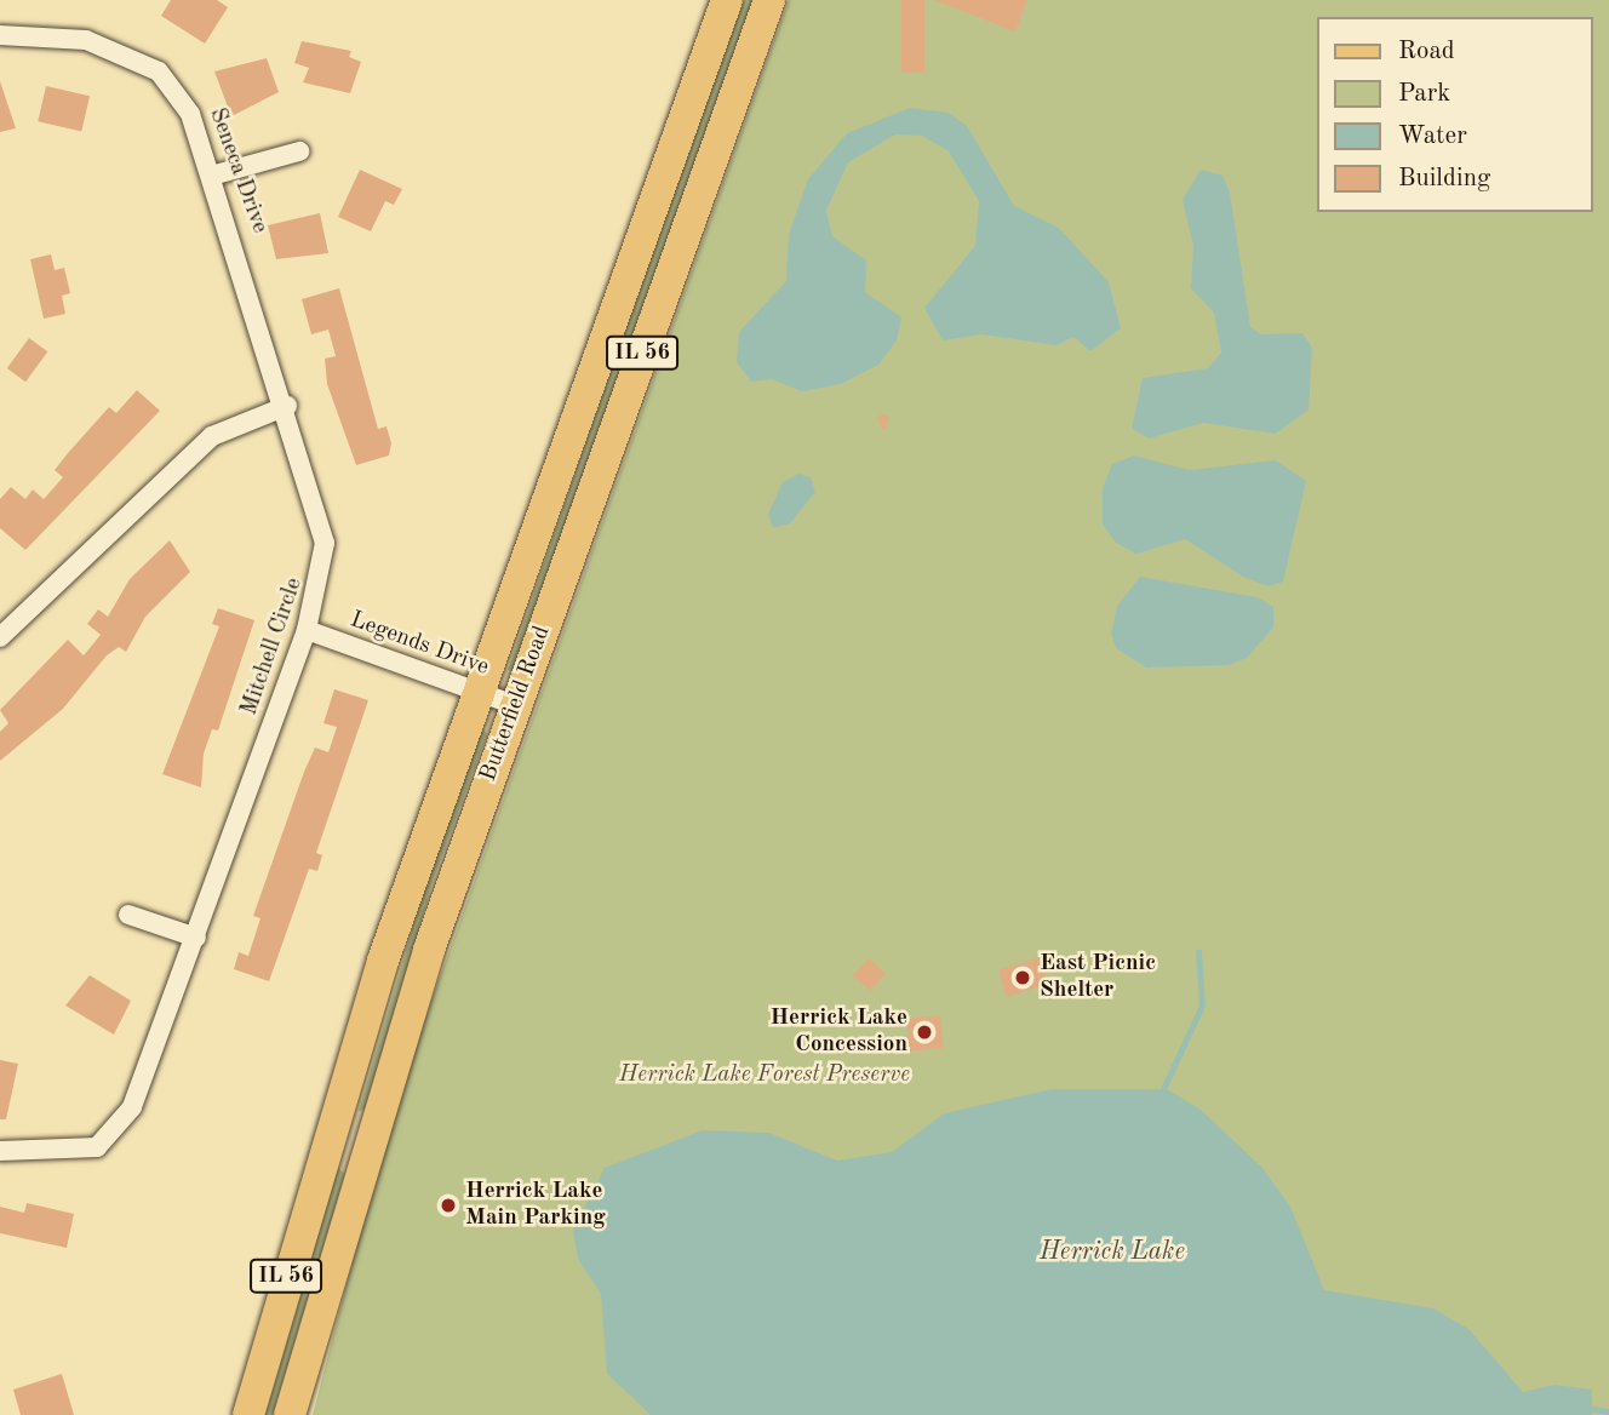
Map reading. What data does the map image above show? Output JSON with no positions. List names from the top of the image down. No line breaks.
{"streets":{"main road":["IL 56","Butterfield Road"],"street":["Seneca Drive","Legends Drive","Mitchell Circle"]},"crossings":[["Seneca Drive","Mitchell Circle"],["Legends Drive","Mitchell Circle"],["Legends Drive","Butterfield Road"]],"water":["Herrick Lake"],"parks":["Herrick Lake Forest Preserve"],"places":["East Picnic Shelter","Herrick Lake Concession","Herrick Lake Main Parking"],"legend":["Road","Park","Water","Building"]}
